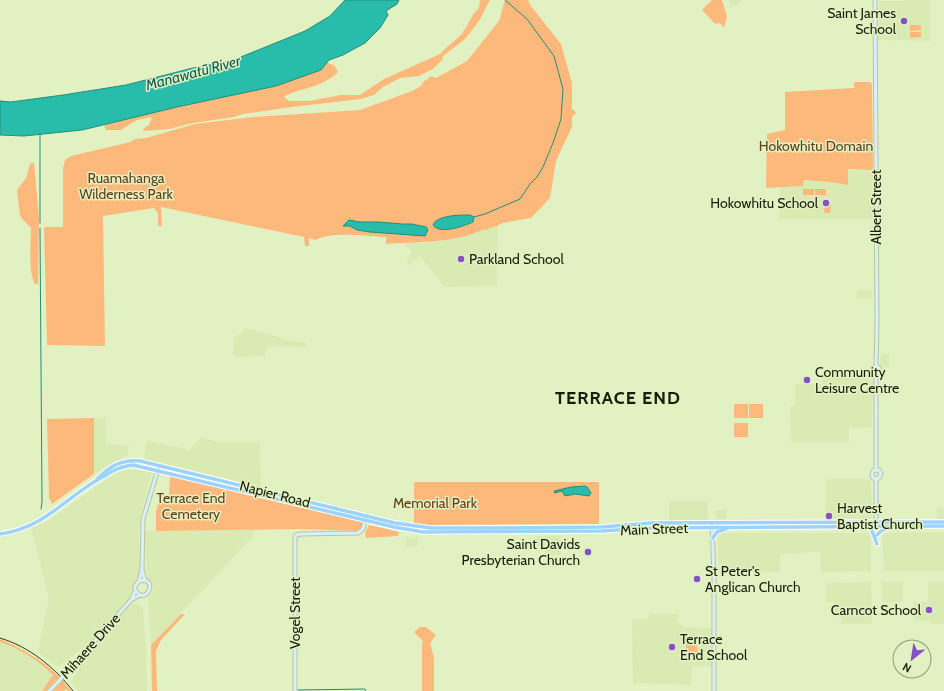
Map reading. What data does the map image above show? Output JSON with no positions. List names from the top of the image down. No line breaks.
{"streets":{"highway":["Napier Road","Main Street"],"main road":["Albert Street","Vogel Street","Mihaere Drive"]},"crossings":[["Napier Road","Main Street"],["Napier Road","Vogel Street"],["Main Street","Vogel Street"]],"districts":["TERRACE END"],"water":["Manawatū River"],"parks":["Hokowhitu Domain","Ruamahanga Wilderness Park","Terrace End Cemetery","Memorial Park"],"places":["Saint James School","Hokowhitu School","Parkland School","Community Leisure Centre","Harvest Baptist Church","Saint Davids Presbyterian Church","St Peter's Anglican Church","Carncot School","Terrace End School"],"north":"bottom left"}
